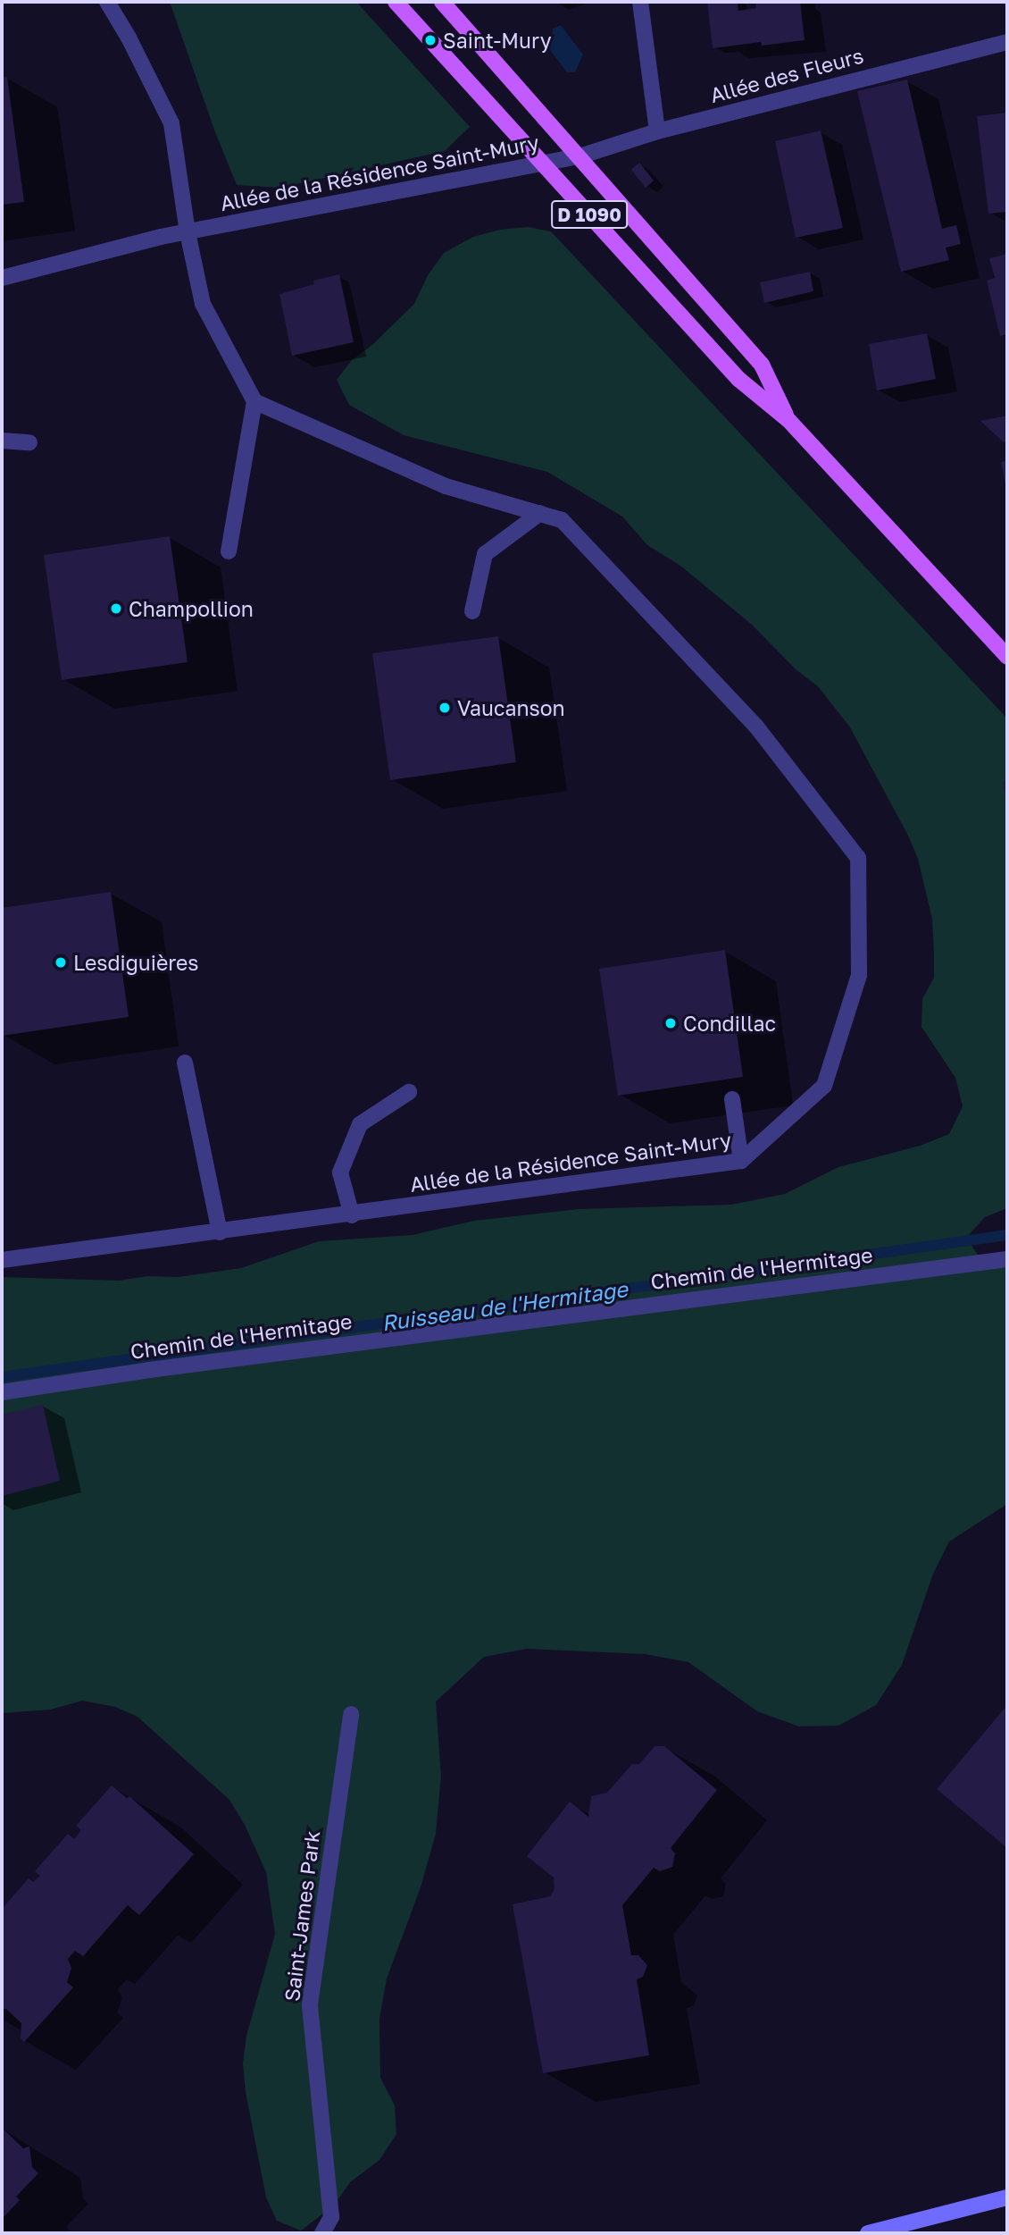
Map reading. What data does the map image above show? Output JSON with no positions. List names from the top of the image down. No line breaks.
{"streets":{"main road":["D 1090"],"street":["Allée des Fleurs","Allée de la Résidence Saint-Mury","Chemin de l'Hermitage","Saint-James Park"]},"crossings":[["Allée des Fleurs","Allée de la Résidence Saint-Mury"],["Allée des Fleurs","D 1090"],["Allée de la Résidence Saint-Mury","D 1090"]],"water":["Ruisseau de l'Hermitage"],"places":["Saint-Mury","Champollion","Vaucanson","Lesdiguières","Condillac"]}
